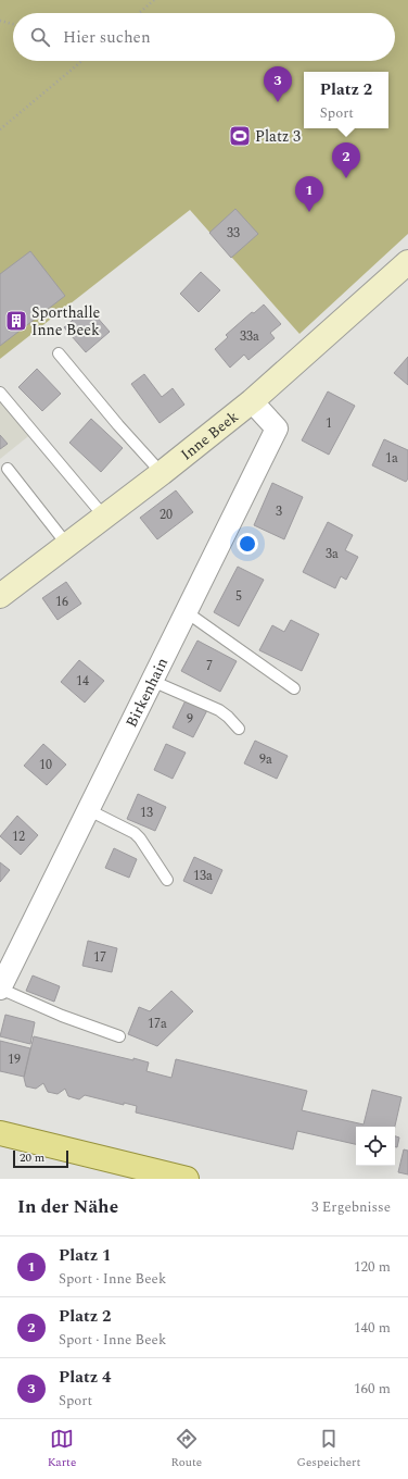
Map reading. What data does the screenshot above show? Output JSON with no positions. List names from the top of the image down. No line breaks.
{"streets":{"street":["Inne Beek","Birkenhain"]},"crossings":[["Inne Beek","Birkenhain"]],"places":{"sports":["Platz 3"],"building":["Sporthalle Inne Beek"]},"house_numbers":["33","33a","1","1a","3","20","3a","5","16","7","14","9","9a","10","13","12","13a","17","17a","19"],"scale_bar":"20 m","page":{"search":"Hier suchen","pins":["3","2","1"],"popup":["Platz 2","Sport"],"scale":"20 m","heading":["In der Nähe","3 Ergebnisse"],"list":[{"mark":"1","name":"Platz 1","note":"Sport · Inne Beek","value":"120 m"},{"mark":"2","name":"Platz 2","note":"Sport · Inne Beek","value":"140 m"},{"mark":"3","name":"Platz 4","note":"Sport","value":"160 m"}],"nav":["Karte","Route","Gespeichert"]}}
